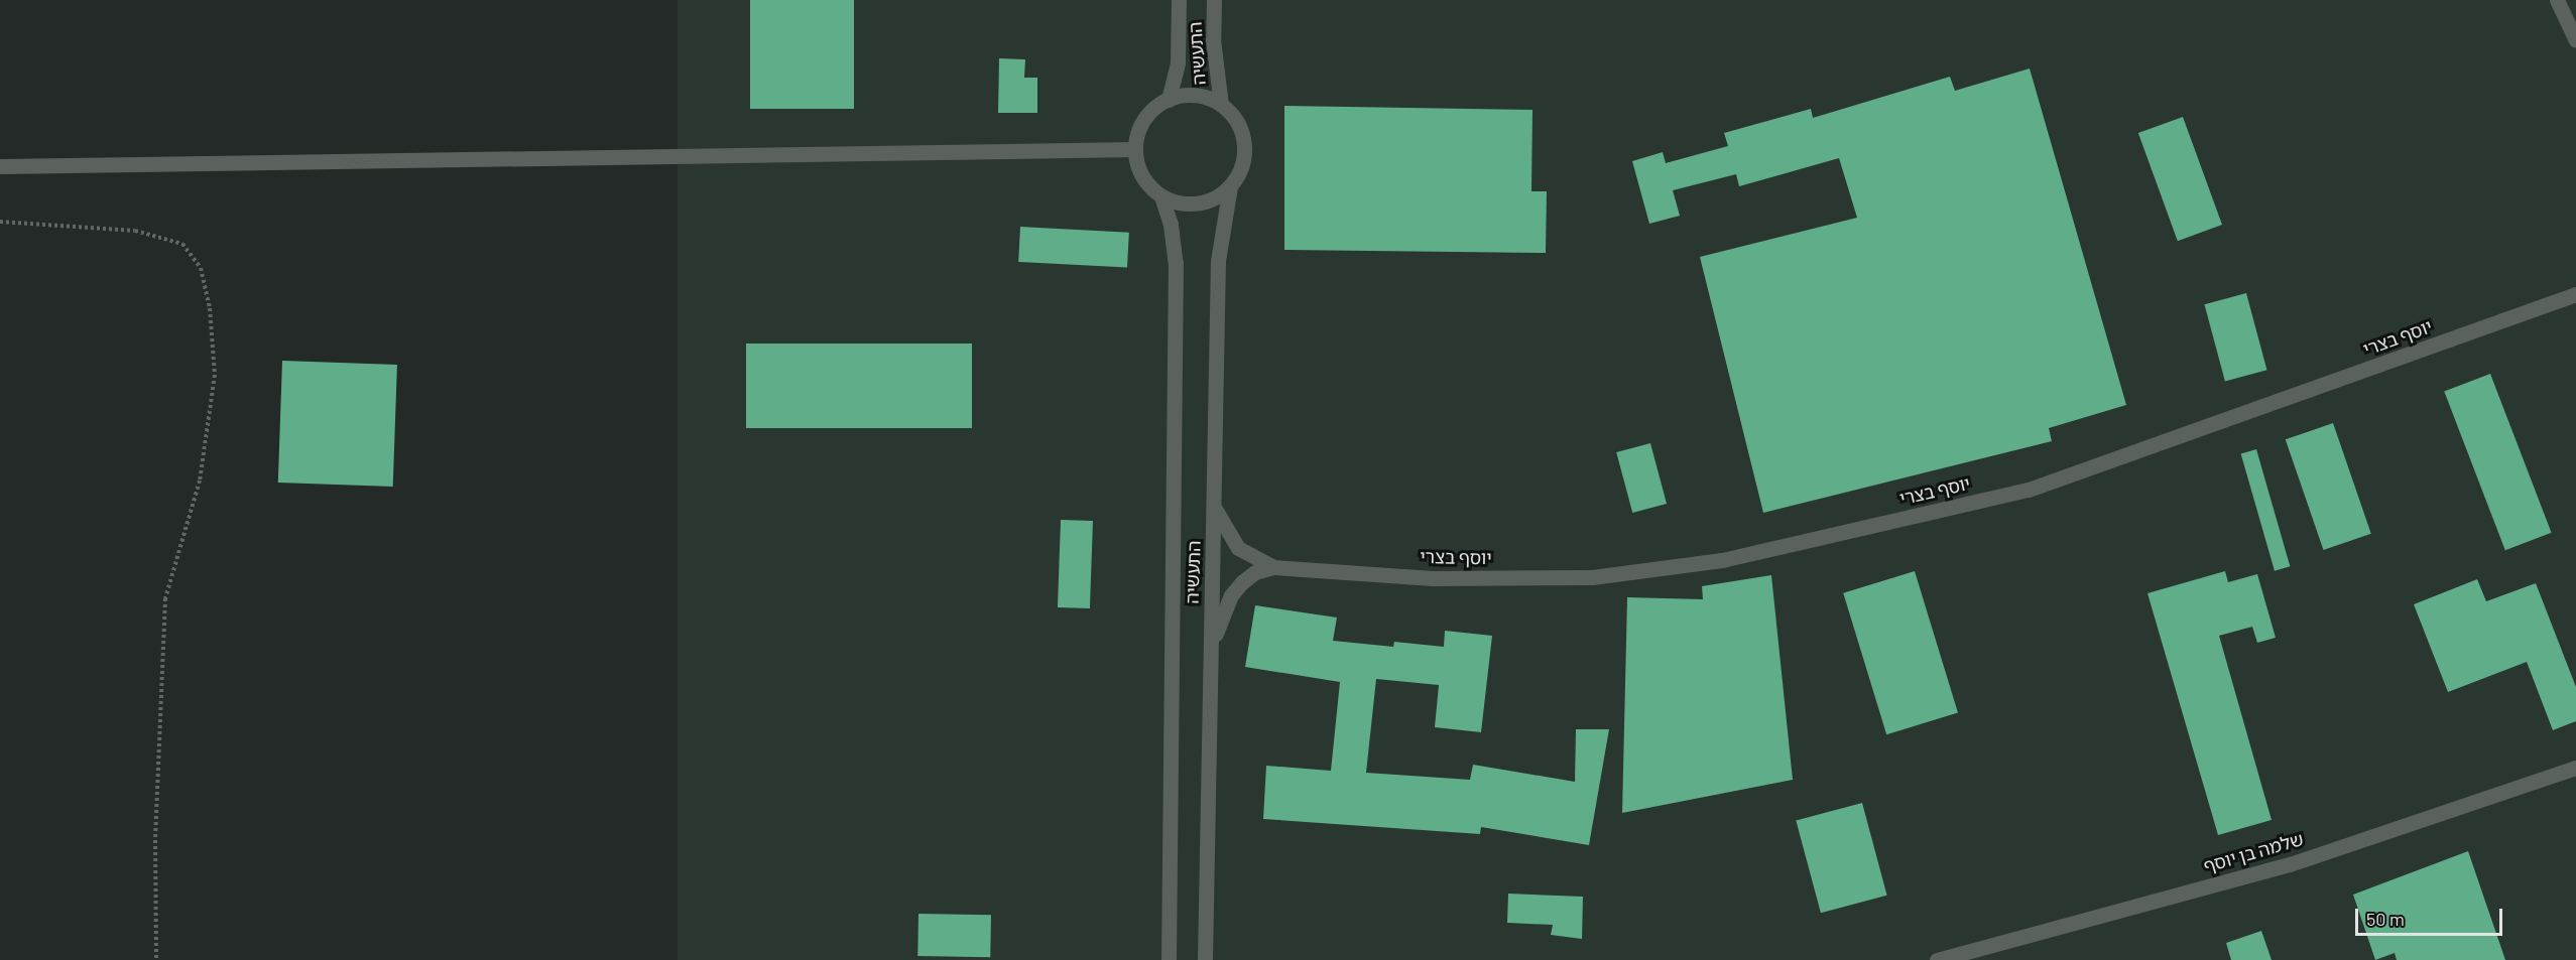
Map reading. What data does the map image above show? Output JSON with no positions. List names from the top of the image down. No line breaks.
{"streets":{"street":["התעשיה","יוסף בצרי","שלמה בן יוסף"]},"crossings":[["התעשיה","יוסף בצרי"]],"scale_bar":"50 m"}
